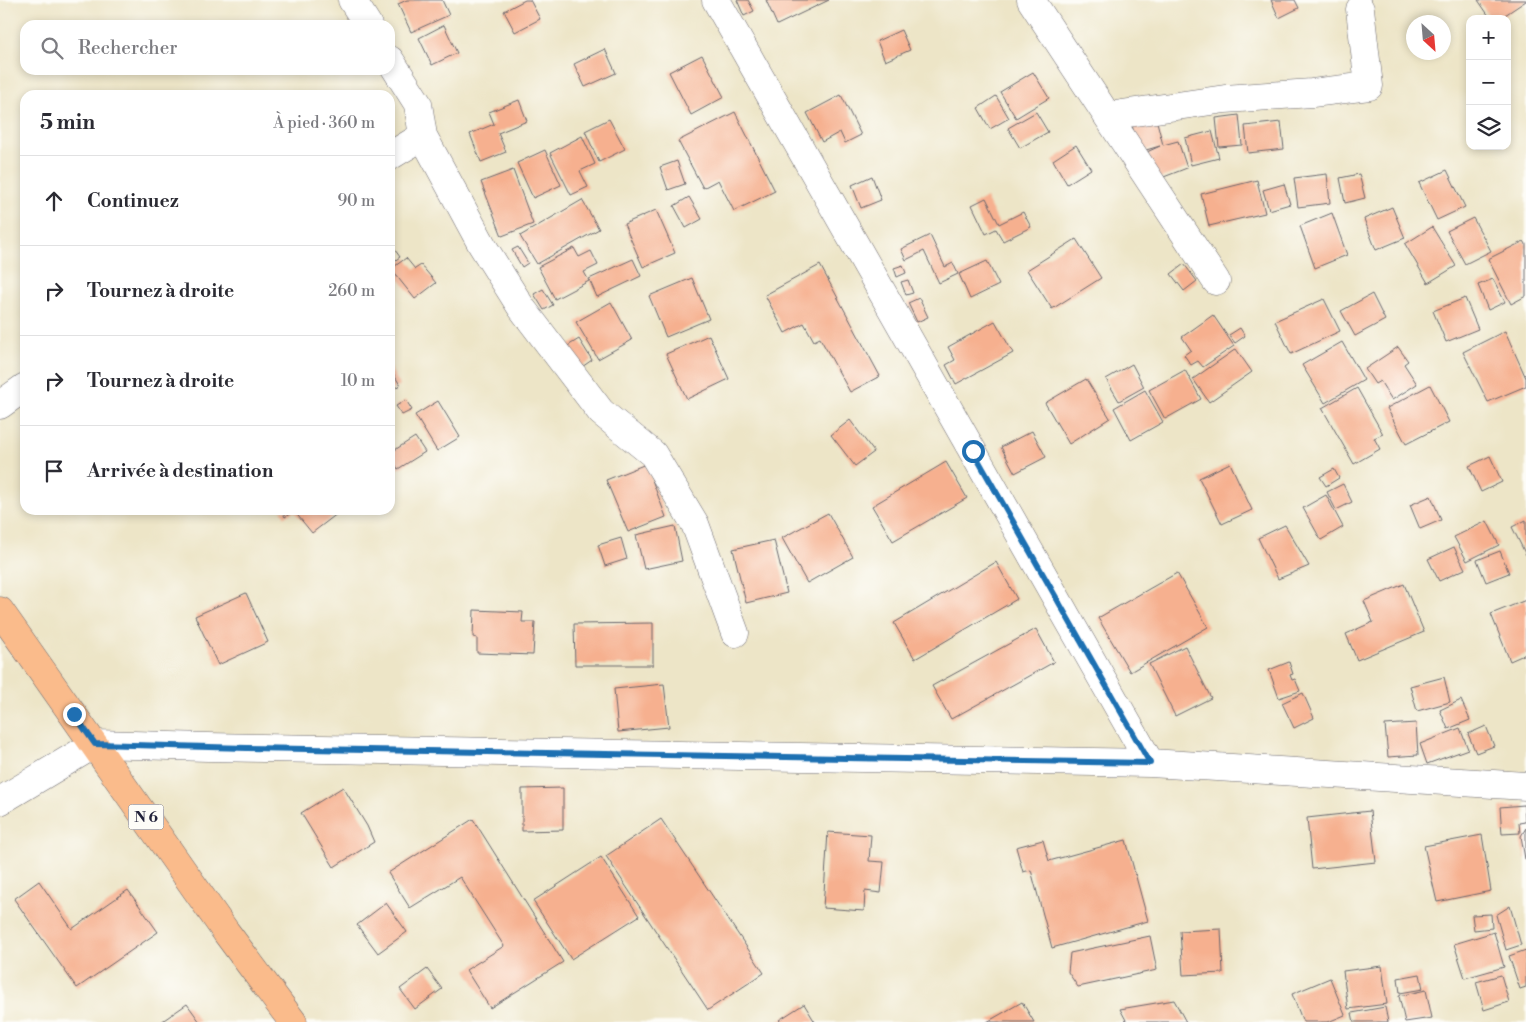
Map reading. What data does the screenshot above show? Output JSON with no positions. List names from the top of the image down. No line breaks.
{"streets":{"main road":["N 6"]},"north":"bottom right","page":{"map_buttons":["+","−"],"search":"Rechercher","heading":["5 min","À pied · 360 m"],"list":[["Continuez","90 m"],["Tournez à droite","260 m"],["Tournez à droite","10 m"],"Arrivée à destination"]}}
